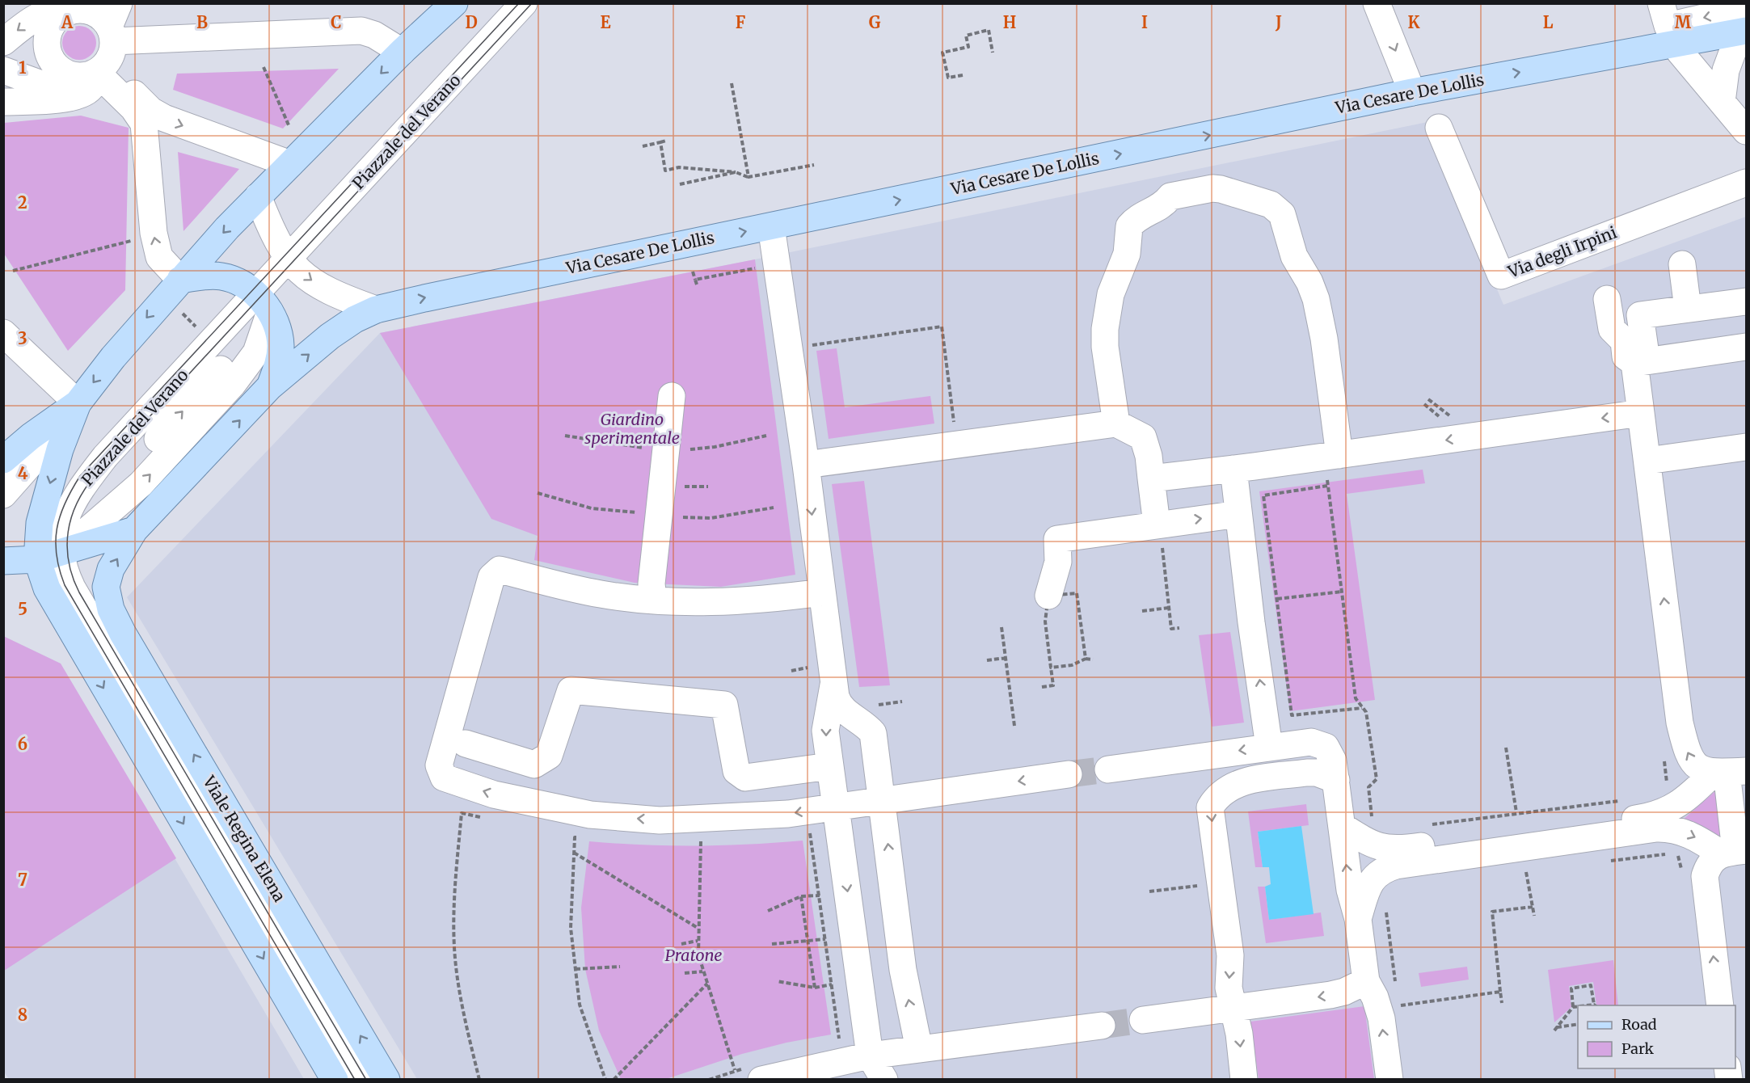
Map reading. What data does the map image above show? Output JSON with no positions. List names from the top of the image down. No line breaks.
{"streets":{"main road":["Via Cesare De Lollis","Viale Regina Elena"],"street":["Piazzale del Verano","Via degli Irpini"]},"one_way":["Via Cesare De Lollis"],"parks":["Giardino sperimentale","Pratone"],"legend":["Road","Park"],"grid":{"columns":["A","B","C","D","E","F","G","H","I","J","K","L","M"],"rows":["1","2","3","4","5","6","7","8"]}}
